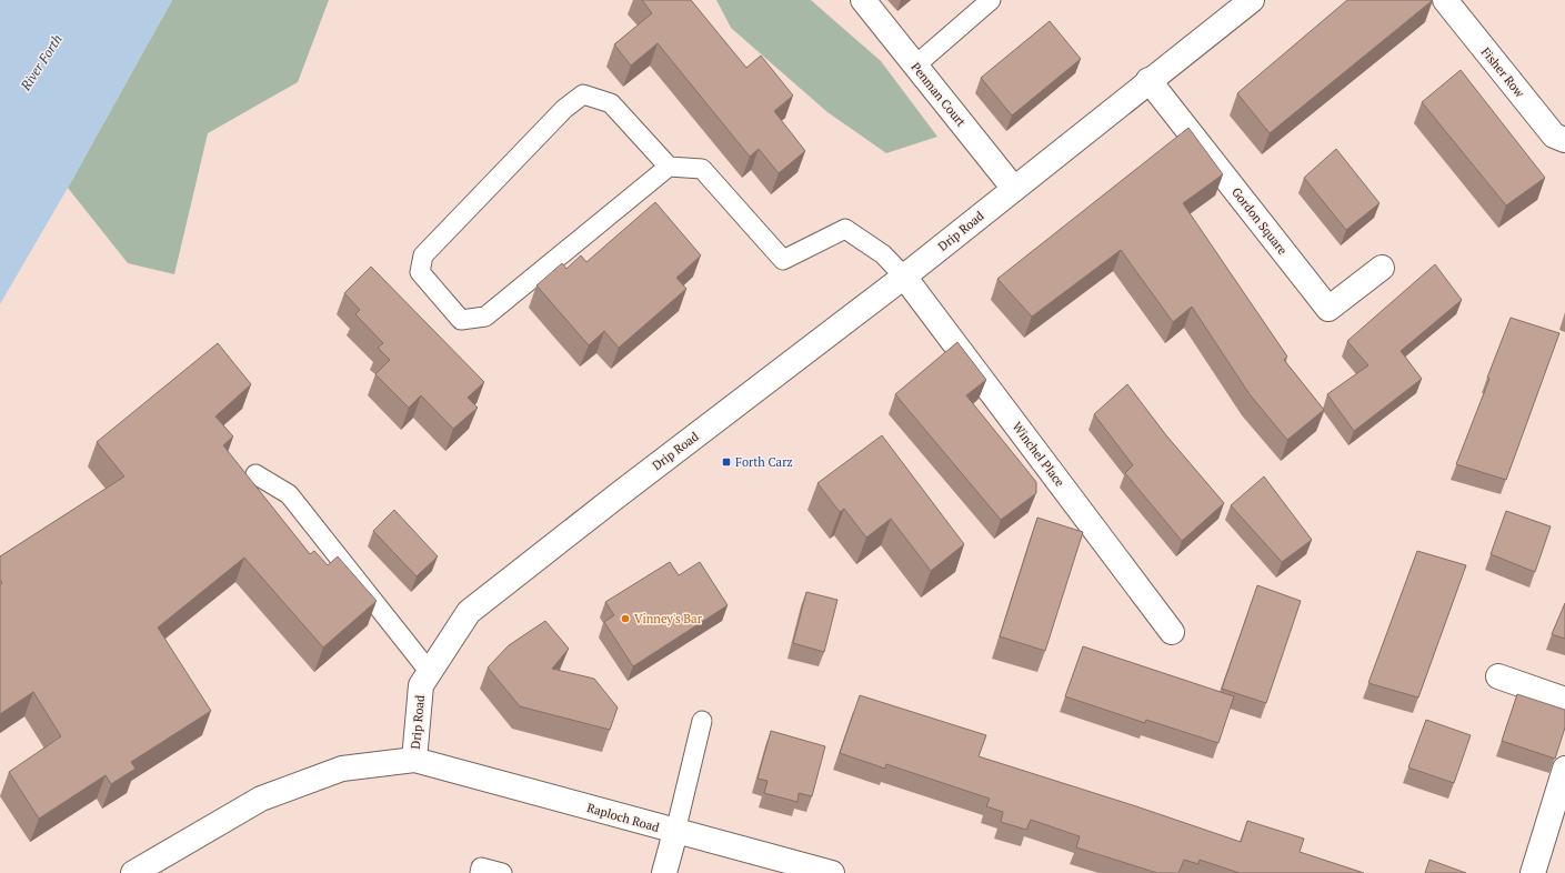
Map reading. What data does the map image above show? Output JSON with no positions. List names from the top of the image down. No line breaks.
{"streets":{"street":["Fisher Row","Penman Court","Gordon Square","Drip Road","Winchel Place","Raploch Road"]},"crossings":[["Penman Court","Drip Road"],["Gordon Square","Drip Road"],["Drip Road","Winchel Place"],["Drip Road","Raploch Road"]],"water":["River Forth"],"places":{"transit":["Forth Carz"],"other":["Vinney's Bar"]}}
